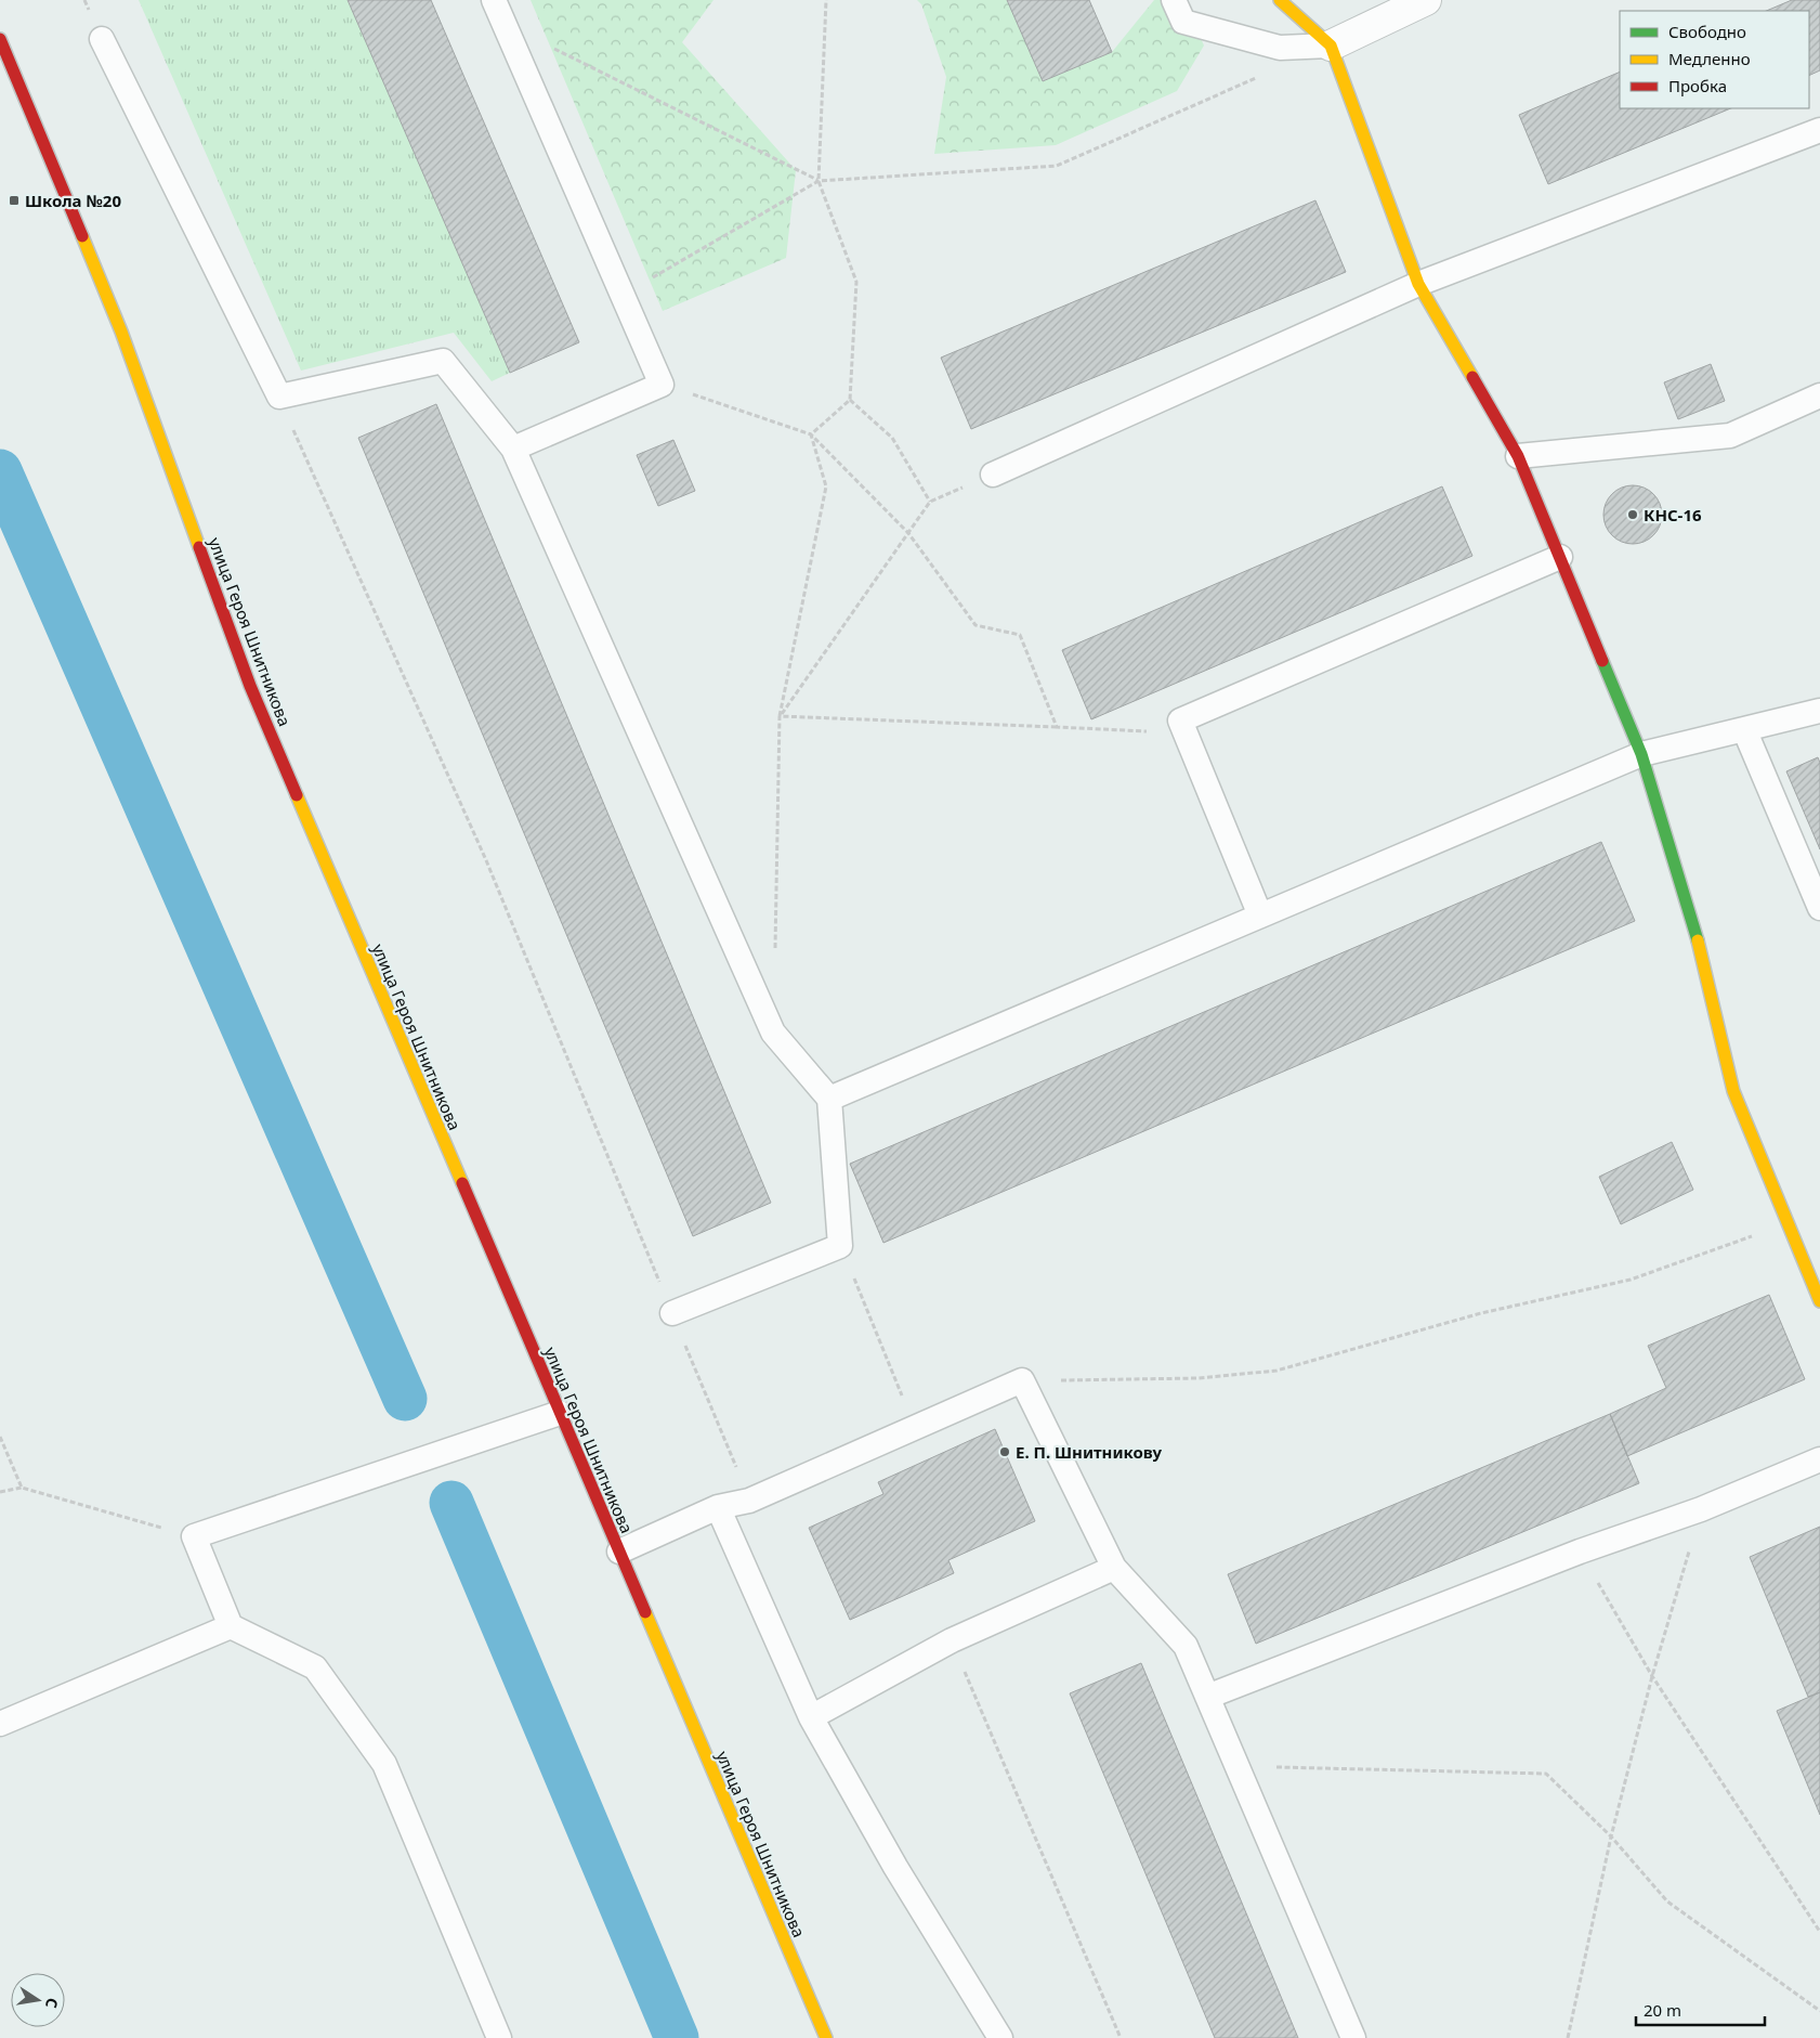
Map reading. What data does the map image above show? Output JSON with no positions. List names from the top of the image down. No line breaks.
{"streets":{"street":["улица Героя Шнитникова"]},"places":{"transit":["Школа №20"],"other":["КНС-16","Е. П. Шнитникову"]},"legend":["Свободно","Медленно","Пробка"],"scale_bar":"20 m","north":"right"}
